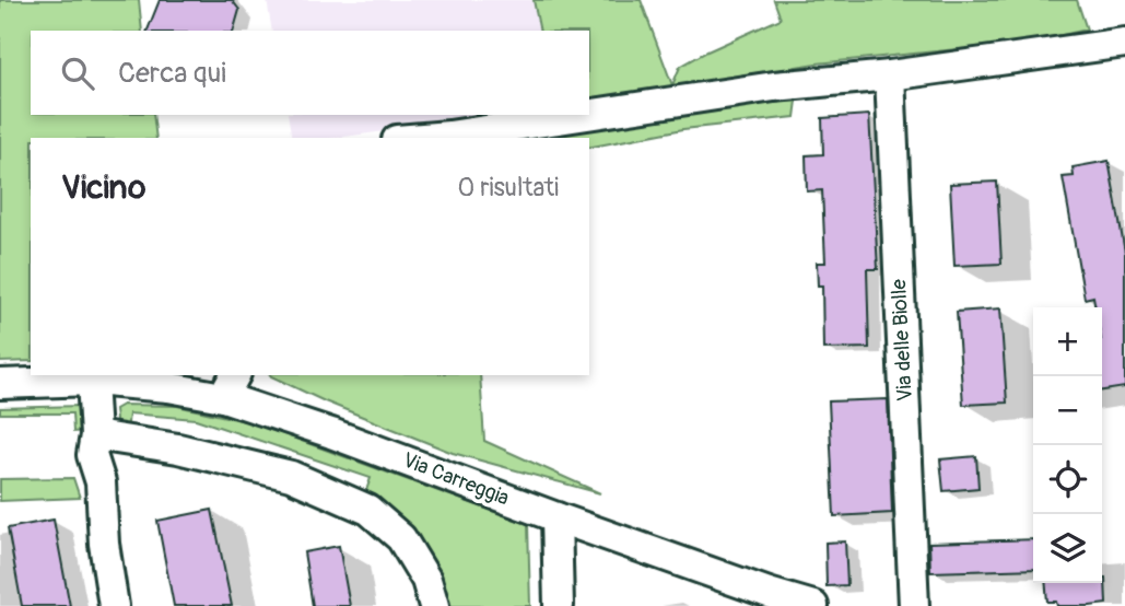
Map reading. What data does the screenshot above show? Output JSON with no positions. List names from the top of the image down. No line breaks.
{"streets":{"street":["Via delle Biolle","Via Carreggia"]},"page":{"search":"Cerca qui","heading":["Vicino","0 risultati"],"map_buttons":["+","−"]}}
